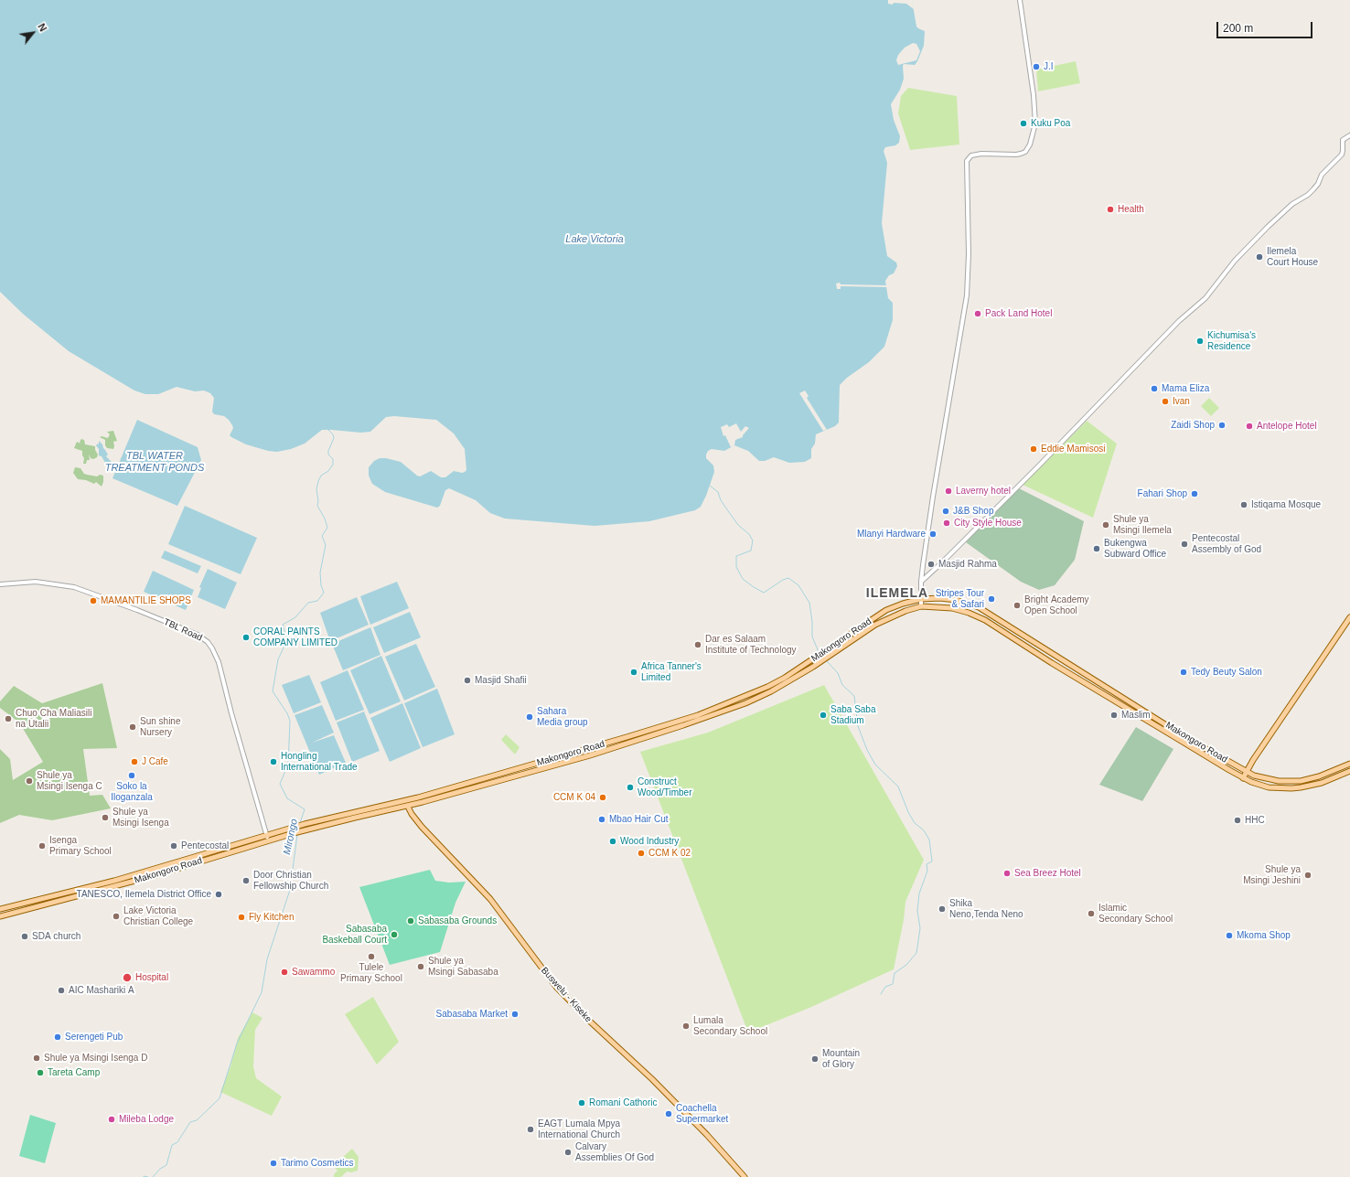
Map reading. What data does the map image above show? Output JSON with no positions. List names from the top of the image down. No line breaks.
{"streets":{"main road":["Makongoro Road","Buswelu - Kiseke"],"street":["TBL Road"]},"crossings":[["TBL Road","Makongoro Road"],["Makongoro Road","Buswelu - Kiseke"]],"districts":["ILEMELA"],"water":["Lake Victoria","TBL WATER TREATMENT PONDS","Mirongo"],"places":["J.I","Kuku Poa","Health","Ilemela Court House","Pack Land Hotel","Kichumisa's Residence","Mama Eliza","Ivan","Zaidi Shop","Antelope Hotel","Eddie Mamisosi","Laverny hotel","Fahari Shop","Istiqama Mosque","J&B Shop","City Style House","Shule ya Msingi Ilemela","Mlanyi Hardware","Pentecostal Assembly of God","Bukengwa Subward Office","Masjid Rahma","Stripes Tour & Safari","MAMANTILIE SHOPS","Bright Academy Open School","CORAL PAINTS COMPANY LIMITED","Dar es Salaam Institute of Technology","Africa Tanner's Limited","Tedy Beuty Salon","Masjid Shafii","Saba Saba Stadium","Maslim","Sahara Media group","Chuo Cha Maliasili na Utalii","Sun shine Nursery","J Cafe","Hongling International Trade","Soko la Iloganzala","Shule ya Msingi Isenga C","Construct Wood/Timber","CCM K 04","Shule ya Msingi Isenga","Mbao Hair Cut","HHC","Wood Industry","Isenga Primary School","Pentecostal","CCM K 02","Sea Breez Hotel","Shule ya Msingi Jeshini","Door Christian Fellowship Church","TANESCO, Ilemela District Office","Shika Neno,Tenda Neno","Islamic Secondary School","Lake Victoria Christian College","Fly Kitchen","Sabasaba Grounds","Sabasaba Baskeball Court","Mkoma Shop","SDA church","Tulele Primary School","Shule ya Msingi Sabasaba","Sawammo","Hospital","AIC Mashariki A","Sabasaba Market","Lumala Secondary School","Serengeti Pub","Shule ya Msingi Isenga D","Mountain of Glory","Tareta Camp","Romani Cathoric","Coachella Supermarket","Mileba Lodge","EAGT Lumala Mpya International Church","Calvary Assemblies Of God","Tarimo Cosmetics"],"scale_bar":"200 m","north":"top right"}
